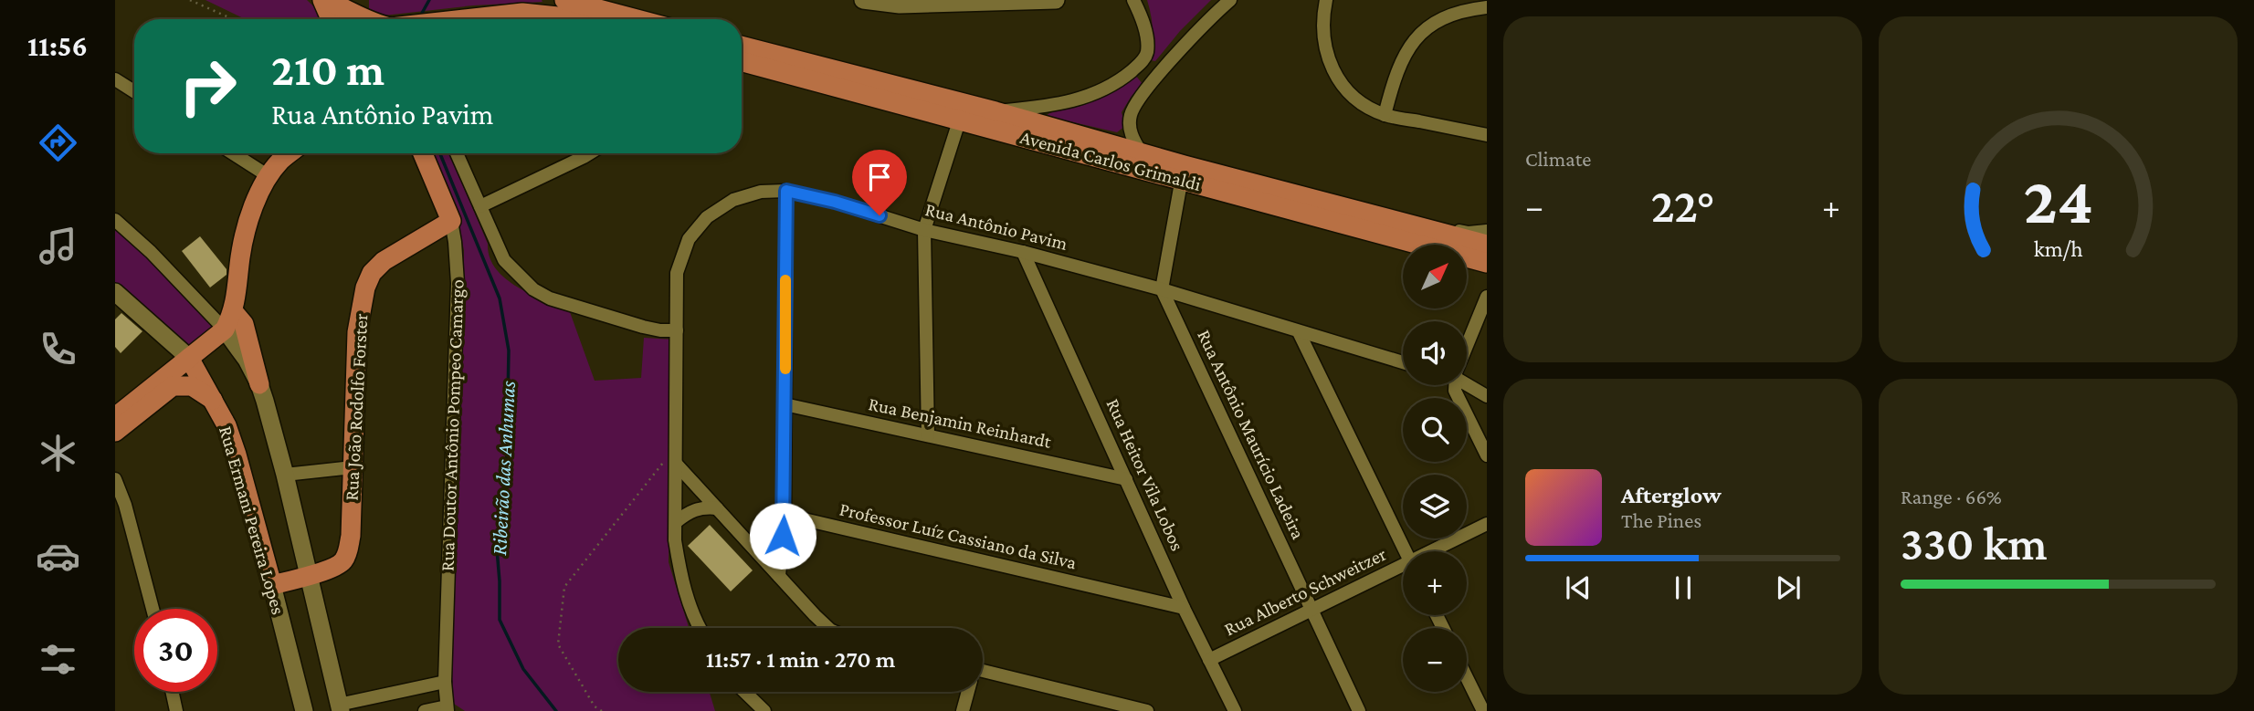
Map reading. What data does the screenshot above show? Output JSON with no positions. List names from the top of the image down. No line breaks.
{"streets":{"main road":["Avenida Carlos Grimaldi","Rua João Rodolfo Forster","Rua Doutor Antônio Pompeo Camargo","Rua Ermani Pereira Lopes"],"street":["Rua Antônio Pavim","Rua Benjamin Reinhardt","Rua Antônio Maurício Ladeira","Rua Heitor Vila Lobos","Professor Luíz Cassiano da Silva","Rua Alberto Schweitzer"]},"crossings":[["Rua Antônio Pavim","Rua Antônio Maurício Ladeira"],["Rua Antônio Pavim","Rua Heitor Vila Lobos"],["Rua João Rodolfo Forster","Rua Doutor Antônio Pompeo Camargo"],["Rua João Rodolfo Forster","Rua Ermani Pereira Lopes"],["Rua Benjamin Reinhardt","Rua Heitor Vila Lobos"],["Rua Antônio Maurício Ladeira","Rua Alberto Schweitzer"],["Rua Heitor Vila Lobos","Professor Luíz Cassiano da Silva"],["Rua Heitor Vila Lobos","Rua Alberto Schweitzer"]],"water":["Ribeirão das Anhumas"],"north":"top right","page":{"tabs":"11:56","tile":["Climate",["Range · 66%","330 km"]],"turn":["210 m","Rua Antônio Pavim"],"heat":["−","22°","+"],"map_buttons":["+","−"],"song":["Afterglow","The Pines"],"limit":"30","trip":"11:57 · 1 min · 270 m","gauge":["24","km/h"]}}
